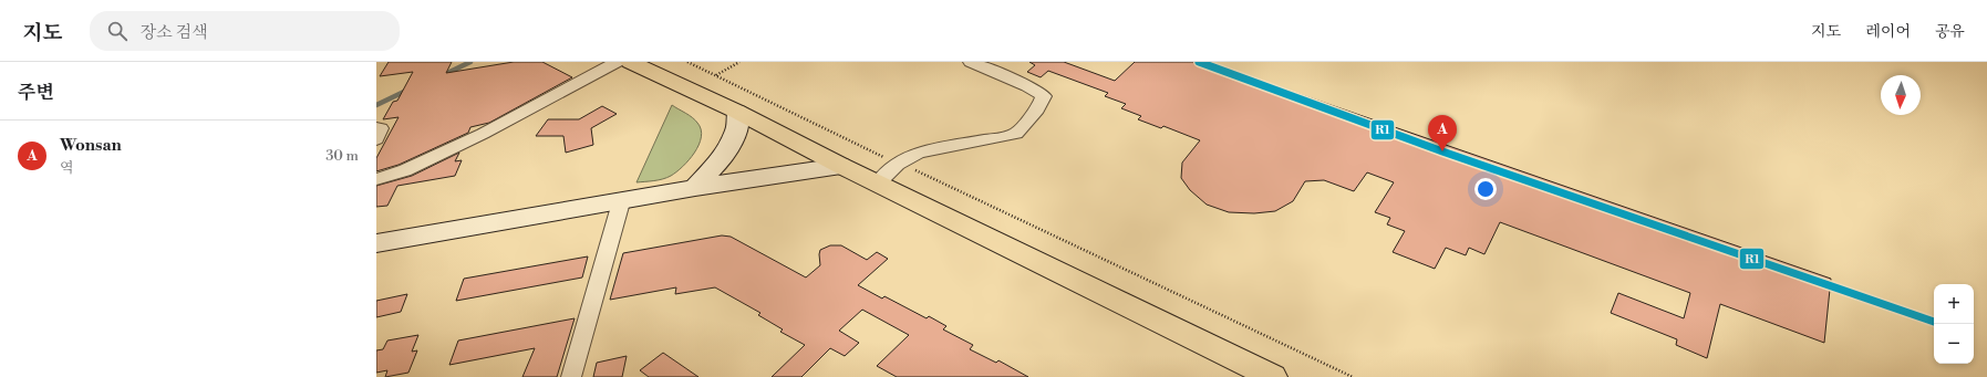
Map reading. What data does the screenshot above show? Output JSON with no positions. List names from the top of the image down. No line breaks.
{"lines":["transit line R1"],"north":"bottom","page":{"header":"지도","search":"장소 검색","nav":["지도","레이어","공유"],"heading":"주변","pins":"A","list":[{"mark":"A","name":"Wonsan","note":"역","value":"30 m"}],"map_buttons":["+","−"]}}
